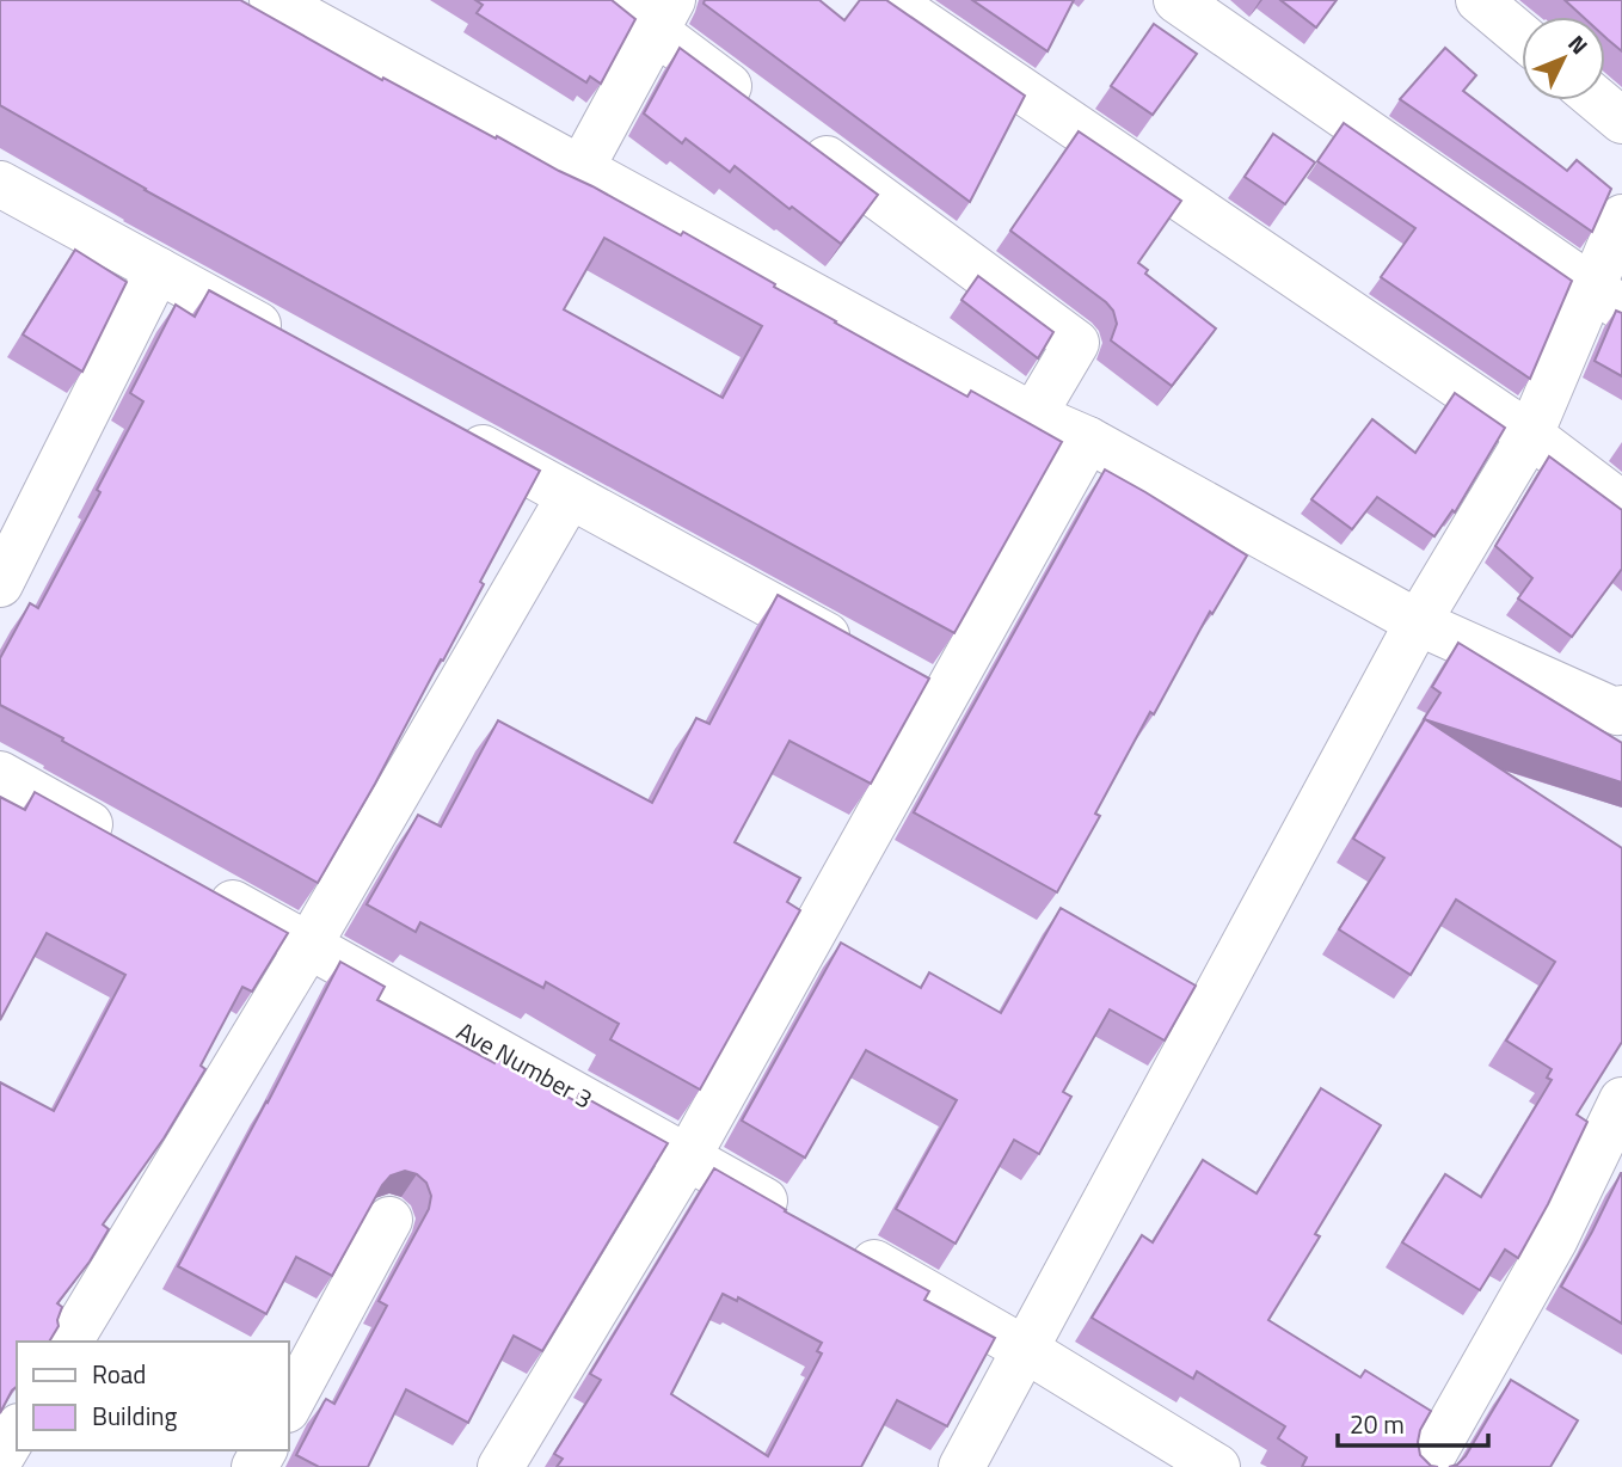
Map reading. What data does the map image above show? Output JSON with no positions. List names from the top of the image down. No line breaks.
{"streets":{"street":["Ave Number 3"]},"legend":["Road","Building"],"scale_bar":"20 m","north":"top right"}
